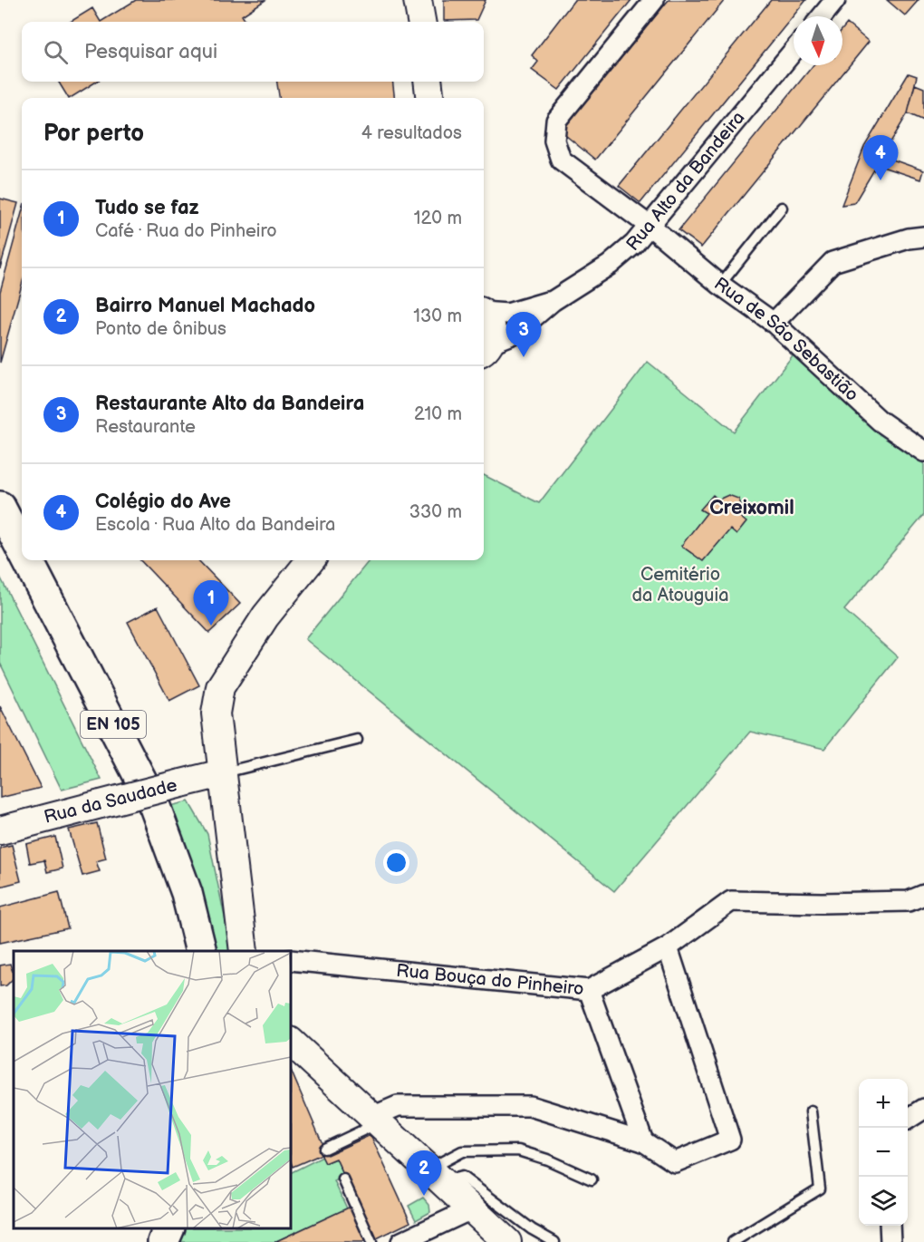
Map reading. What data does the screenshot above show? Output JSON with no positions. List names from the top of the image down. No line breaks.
{"streets":{"highway":["EN 105"],"street":["Rua Alto da Bandeira","Rua de São Sebastião","Rua da Saudade","Rua Bouça do Pinheiro"]},"crossings":[["Rua Alto da Bandeira","Rua de São Sebastião"]],"districts":["Creixomil"],"parks":["Cemitério da Atouguia"],"north":"bottom","page":{"search":"Pesquisar aqui","heading":["Por perto","4 resultados"],"pins":["4","3","1","2"],"list":[{"mark":"1","name":"Tudo se faz","note":"Café · Rua do Pinheiro","value":"120 m"},{"mark":"2","name":"Bairro Manuel Machado","note":"Ponto de ônibus","value":"130 m"},{"mark":"3","name":"Restaurante Alto da Bandeira","note":"Restaurante","value":"210 m"},{"mark":"4","name":"Colégio do Ave","note":"Escola · Rua Alto da Bandeira","value":"330 m"}],"map_buttons":["+","−"]}}
